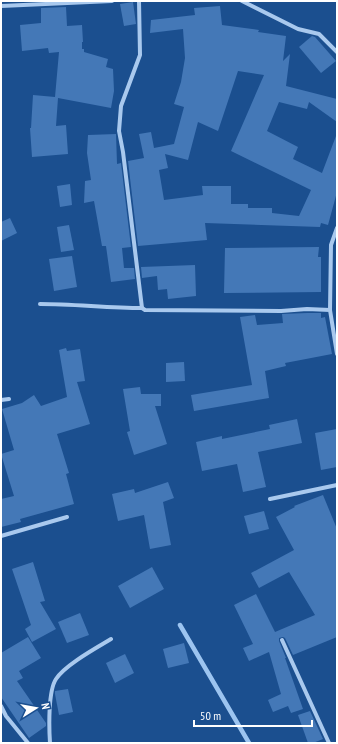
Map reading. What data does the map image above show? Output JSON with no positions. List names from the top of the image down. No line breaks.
{"scale_bar":"50 m","north":"right"}
